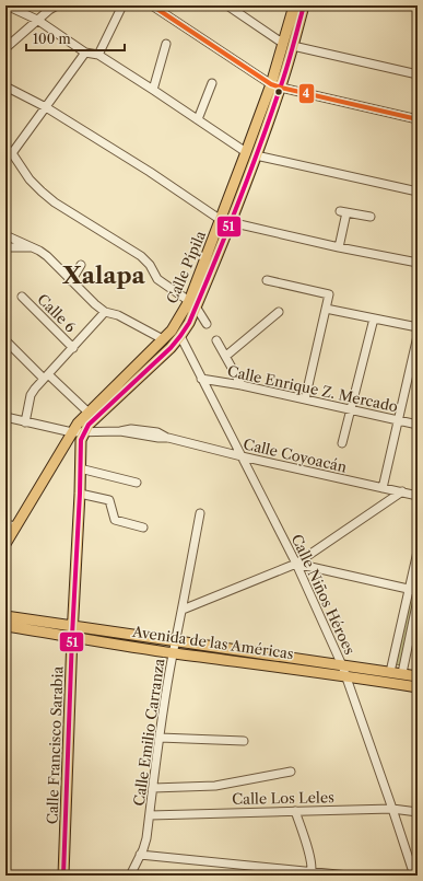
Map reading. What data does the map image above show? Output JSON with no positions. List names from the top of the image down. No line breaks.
{"streets":{"main road":["Calle Pípila","Avenida de las Américas","Calle Francisco Sarabia"],"street":["Calle 6","Calle Enrique Z. Mercado","Calle Coyoacán","Calle Niños Héroes","Calle Emilio Carranza","Calle Los Leles"]},"crossings":[["Calle Pípila","Calle Coyoacán"],["Calle Pípila","Calle Niños Héroes"],["Calle Pípila","Calle Francisco Sarabia"],["Calle Enrique Z. Mercado","Calle Niños Héroes"],["Calle Coyoacán","Calle Niños Héroes"],["Calle Coyoacán","Calle Francisco Sarabia"],["Calle Niños Héroes","Avenida de las Américas"],["Calle Niños Héroes","Calle Los Leles"],["Avenida de las Américas","Calle Emilio Carranza"],["Avenida de las Américas","Calle Francisco Sarabia"],["Calle Emilio Carranza","Calle Los Leles"]],"districts":["Xalapa"],"lines":["transit line 51","transit line 4"],"scale_bar":"100 m"}
